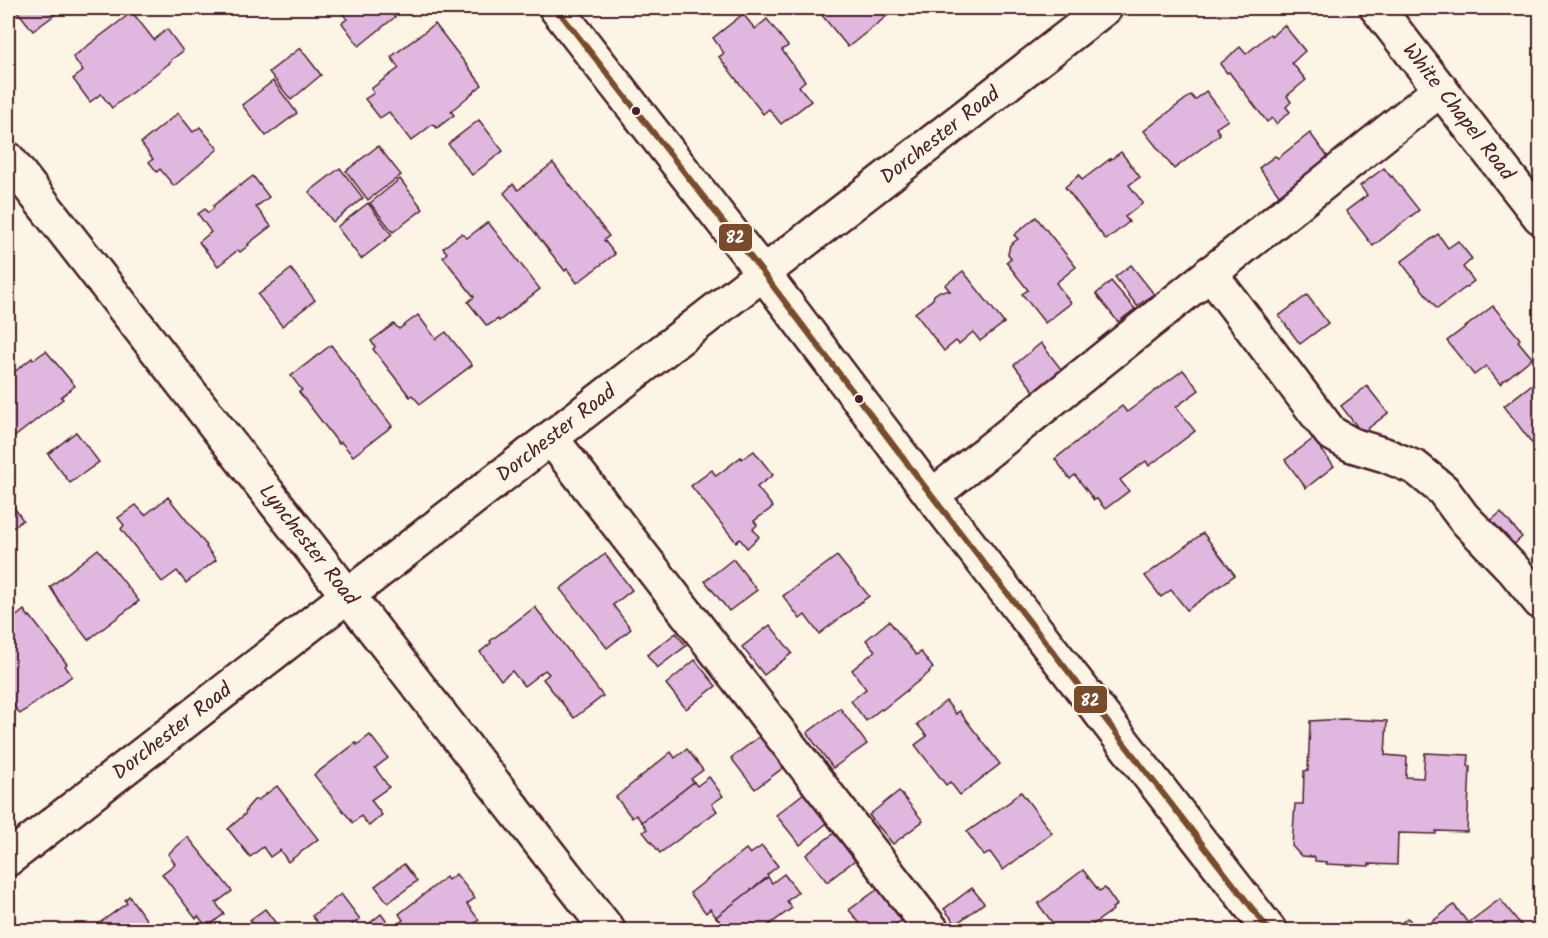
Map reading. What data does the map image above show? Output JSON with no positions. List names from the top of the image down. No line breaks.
{"streets":{"street":["White Chapel Road","Dorchester Road","Lynchester Road"]},"crossings":[["Dorchester Road","Lynchester Road"]],"lines":["transit line 82"]}
